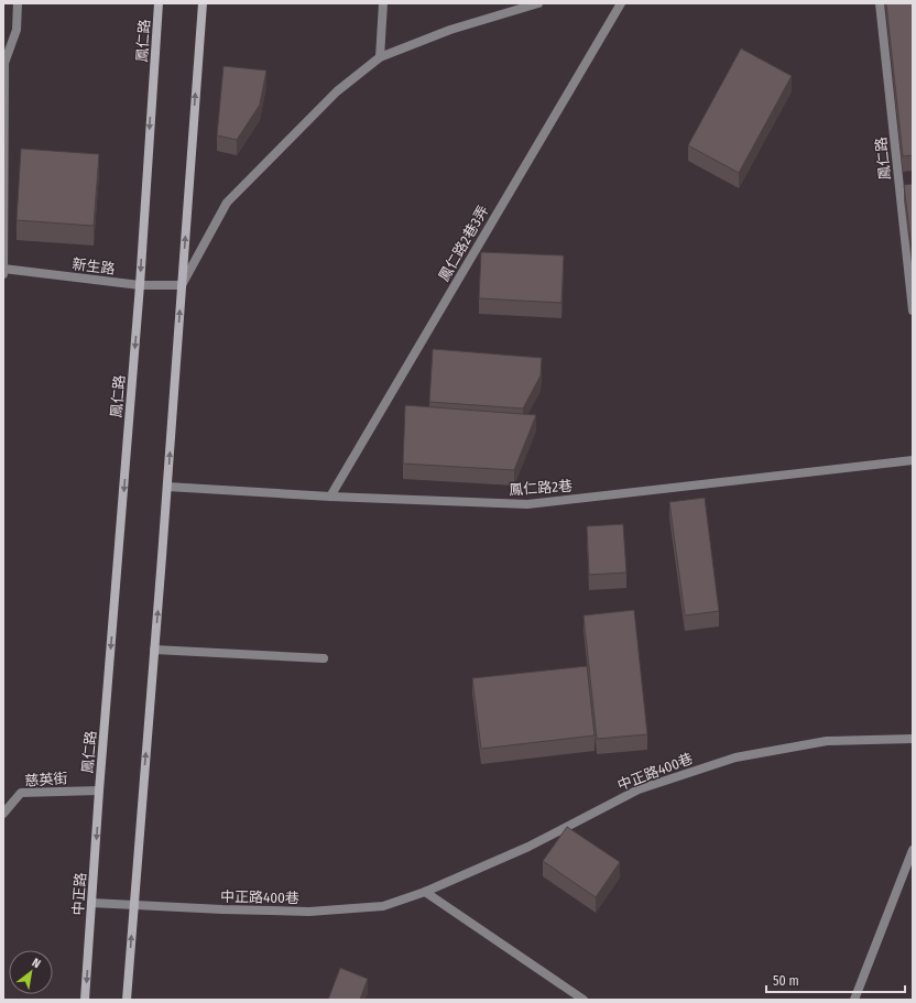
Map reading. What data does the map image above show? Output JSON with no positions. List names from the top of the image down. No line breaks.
{"streets":{"main road":["鳳仁路","中正路"],"street":["鳳仁路2巷3弄","新生路","鳳仁路2巷","中正路400巷","慈英街"]},"crossings":[["鳳仁路","新生路"],["鳳仁路","慈英街"],["鳳仁路","中正路"],["鳳仁路2巷3弄","鳳仁路2巷"],["中正路400巷","中正路"],["慈英街","中正路"]],"scale_bar":"50 m","north":"top right"}
